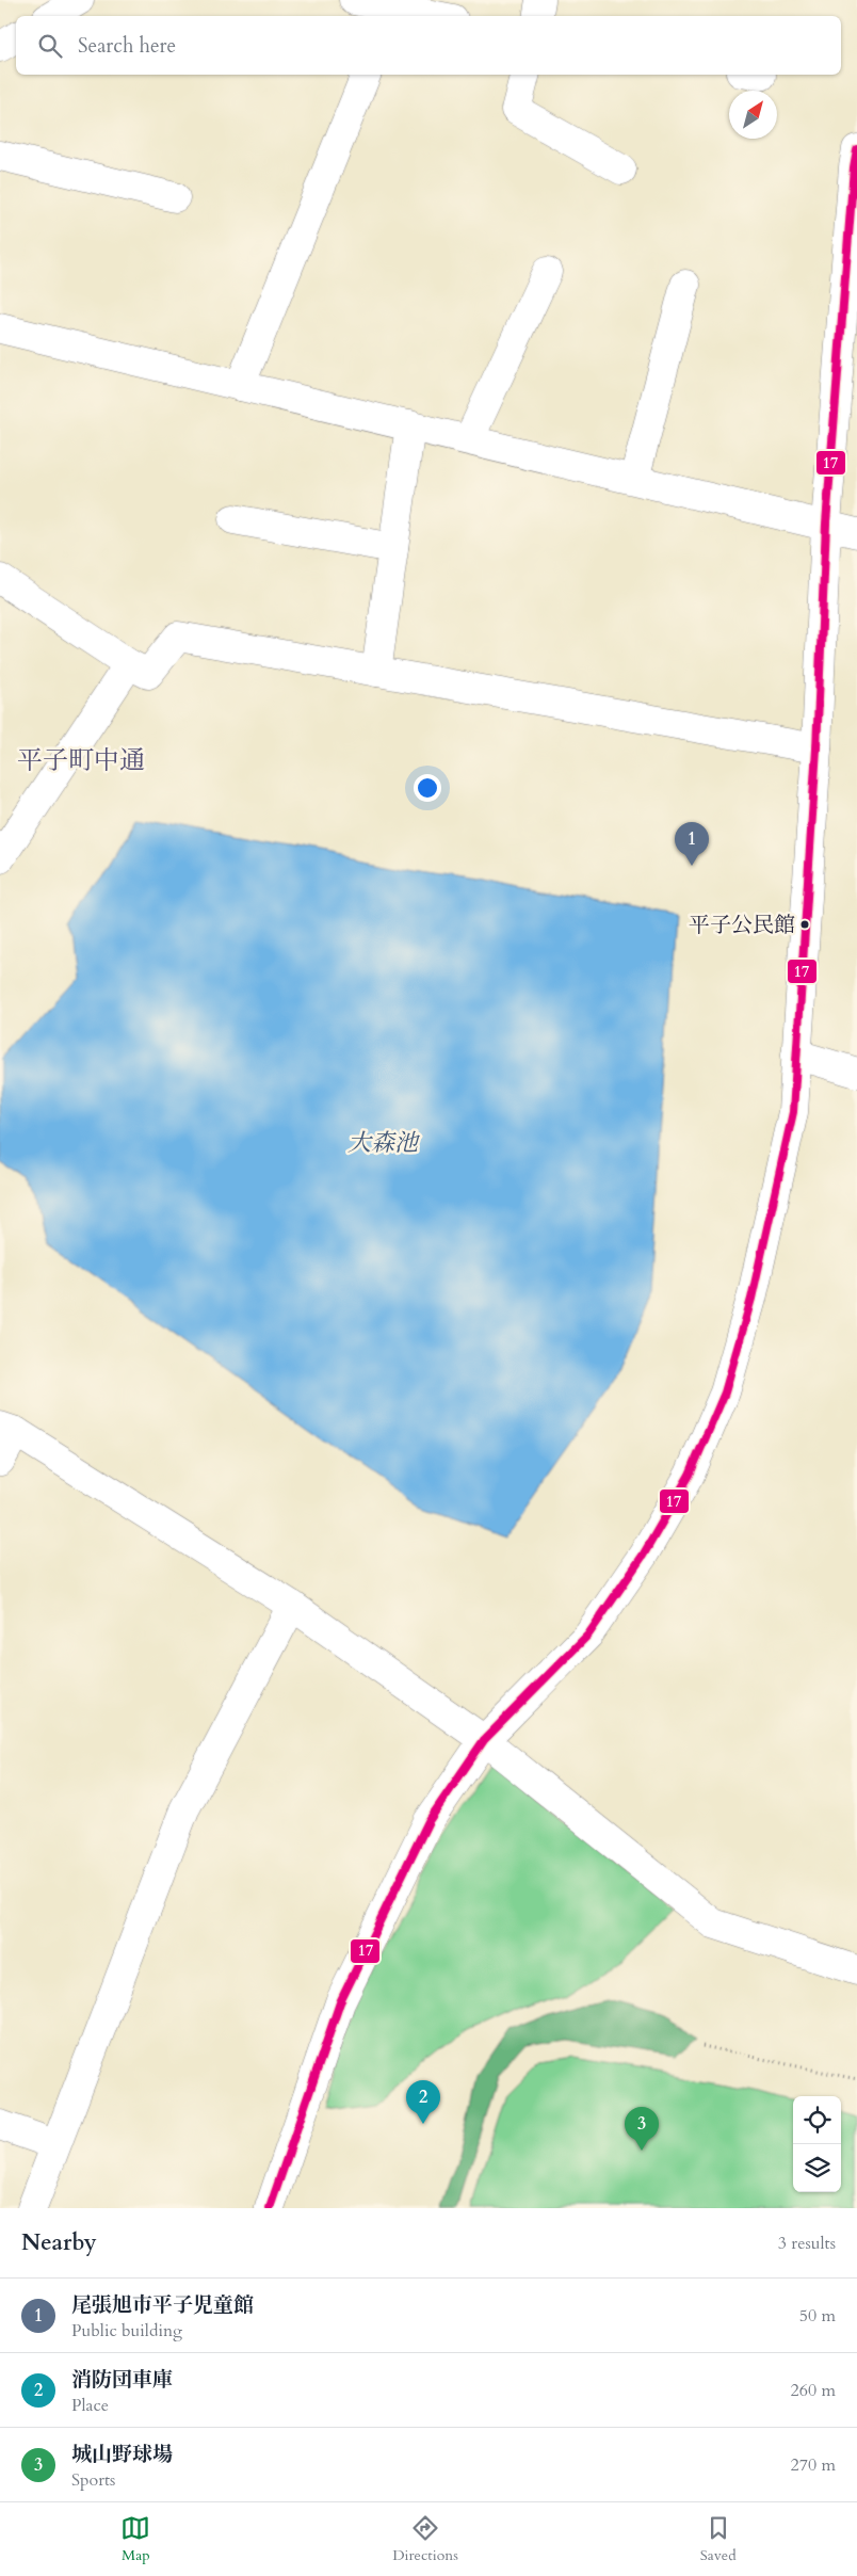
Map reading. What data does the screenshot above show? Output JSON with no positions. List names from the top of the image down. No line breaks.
{"districts":["平子町中通"],"water":["大森池"],"places":["平子公民館"],"lines":["transit line 17"],"north":"top right","page":{"search":"Search here","pins":["1","2","3"],"heading":["Nearby","3 results"],"list":[{"mark":"1","name":"尾張旭市平子児童館","note":"Public building","value":"50 m"},{"mark":"2","name":"消防団車庫","note":"Place","value":"260 m"},{"mark":"3","name":"城山野球場","note":"Sports","value":"270 m"}],"nav":["Map","Directions","Saved"]}}
